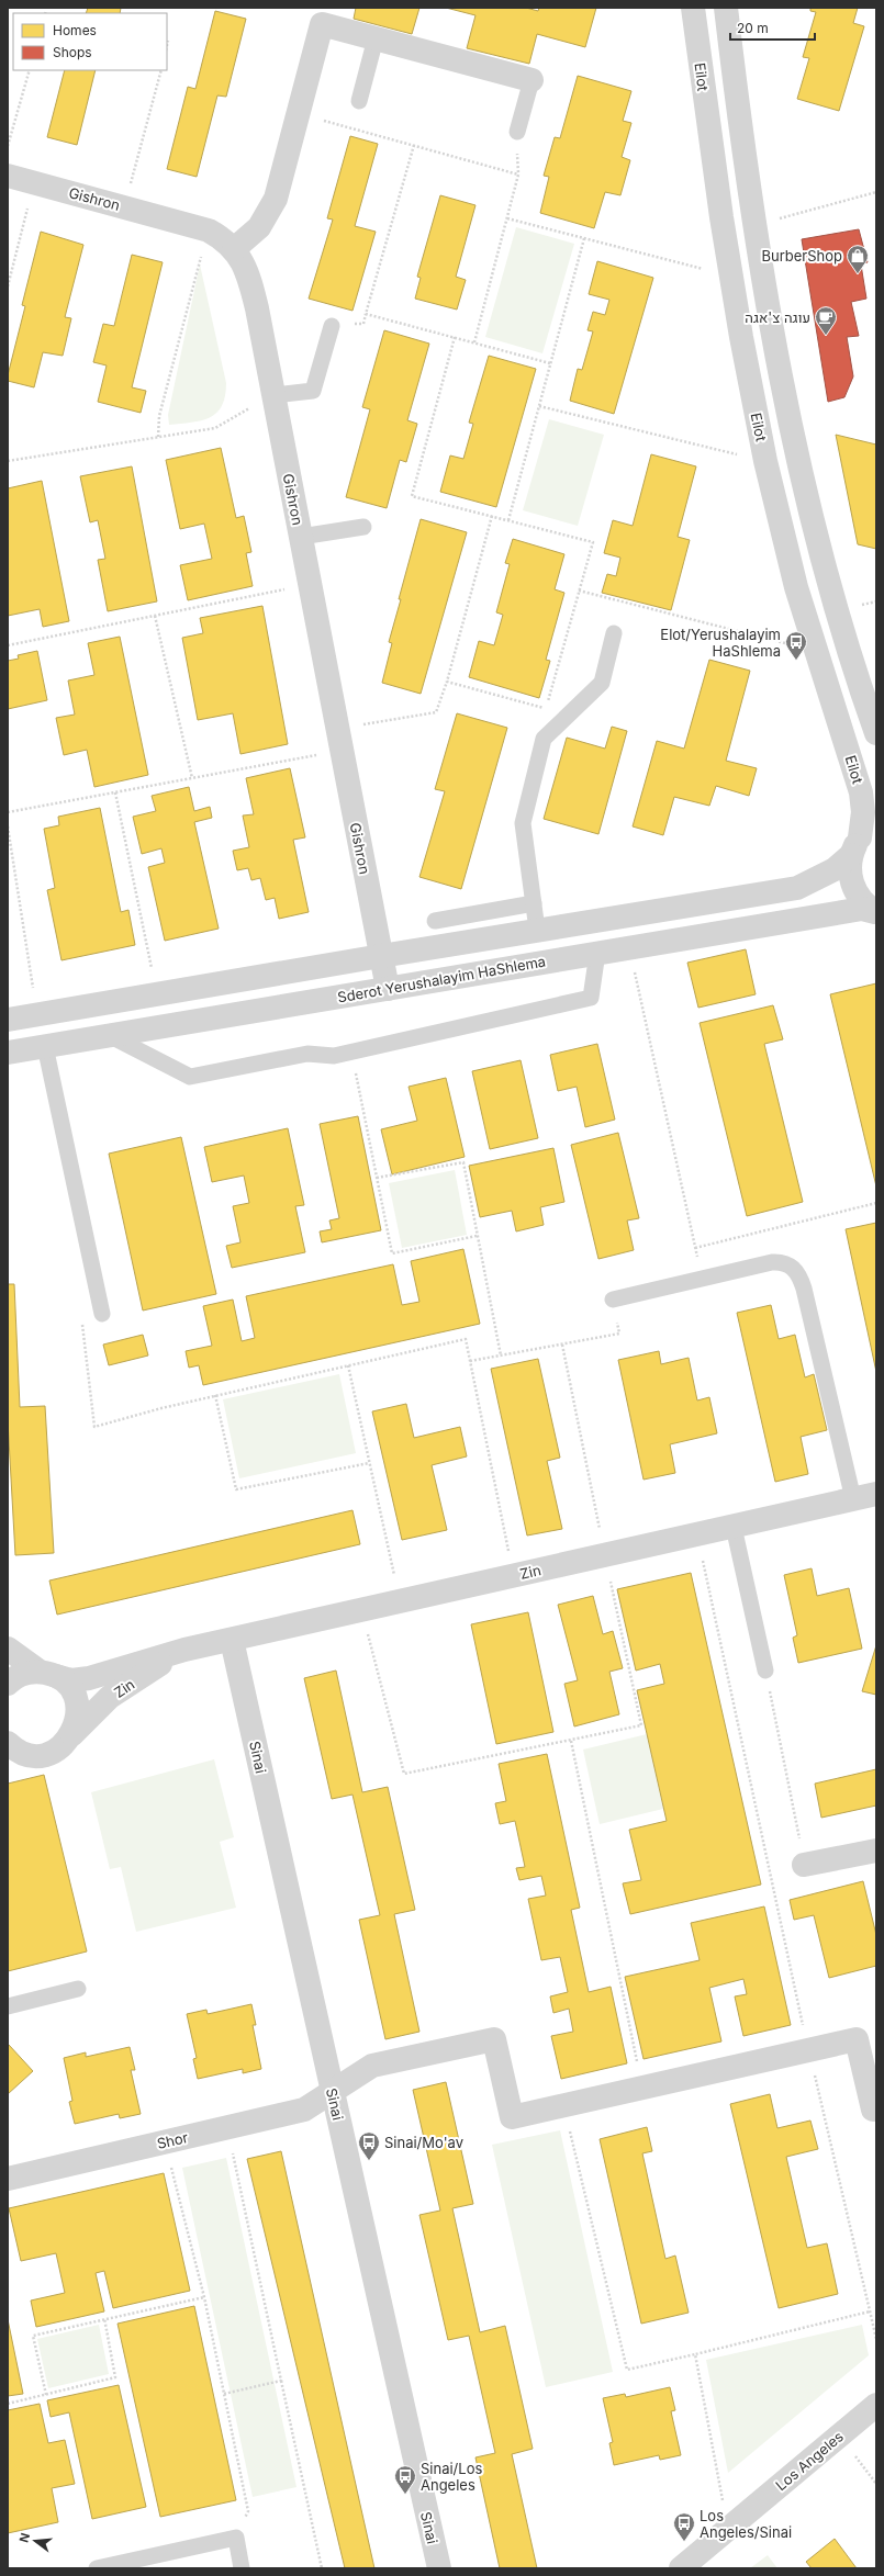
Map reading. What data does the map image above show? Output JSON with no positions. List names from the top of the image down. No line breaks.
{"streets":{"street":["Eilot","Gishron","Sderot Yerushalayim HaShlema","Zin","Sinai","Shor","Los Angeles"]},"crossings":[["Eilot","Sderot Yerushalayim HaShlema"],["Gishron","Sderot Yerushalayim HaShlema"],["Zin","Sinai"],["Sinai","Shor"]],"places":{"shop":["BurberShop"],"cafe":["עוגה צ'אגה"],"bus stop":["Elot/Yerushalayim HaShlema","Sinai/Mo'av","Sinai/Los Angeles","Los Angeles/Sinai"]},"legend":["Homes","Shops"],"scale_bar":"20 m","north":"left"}
